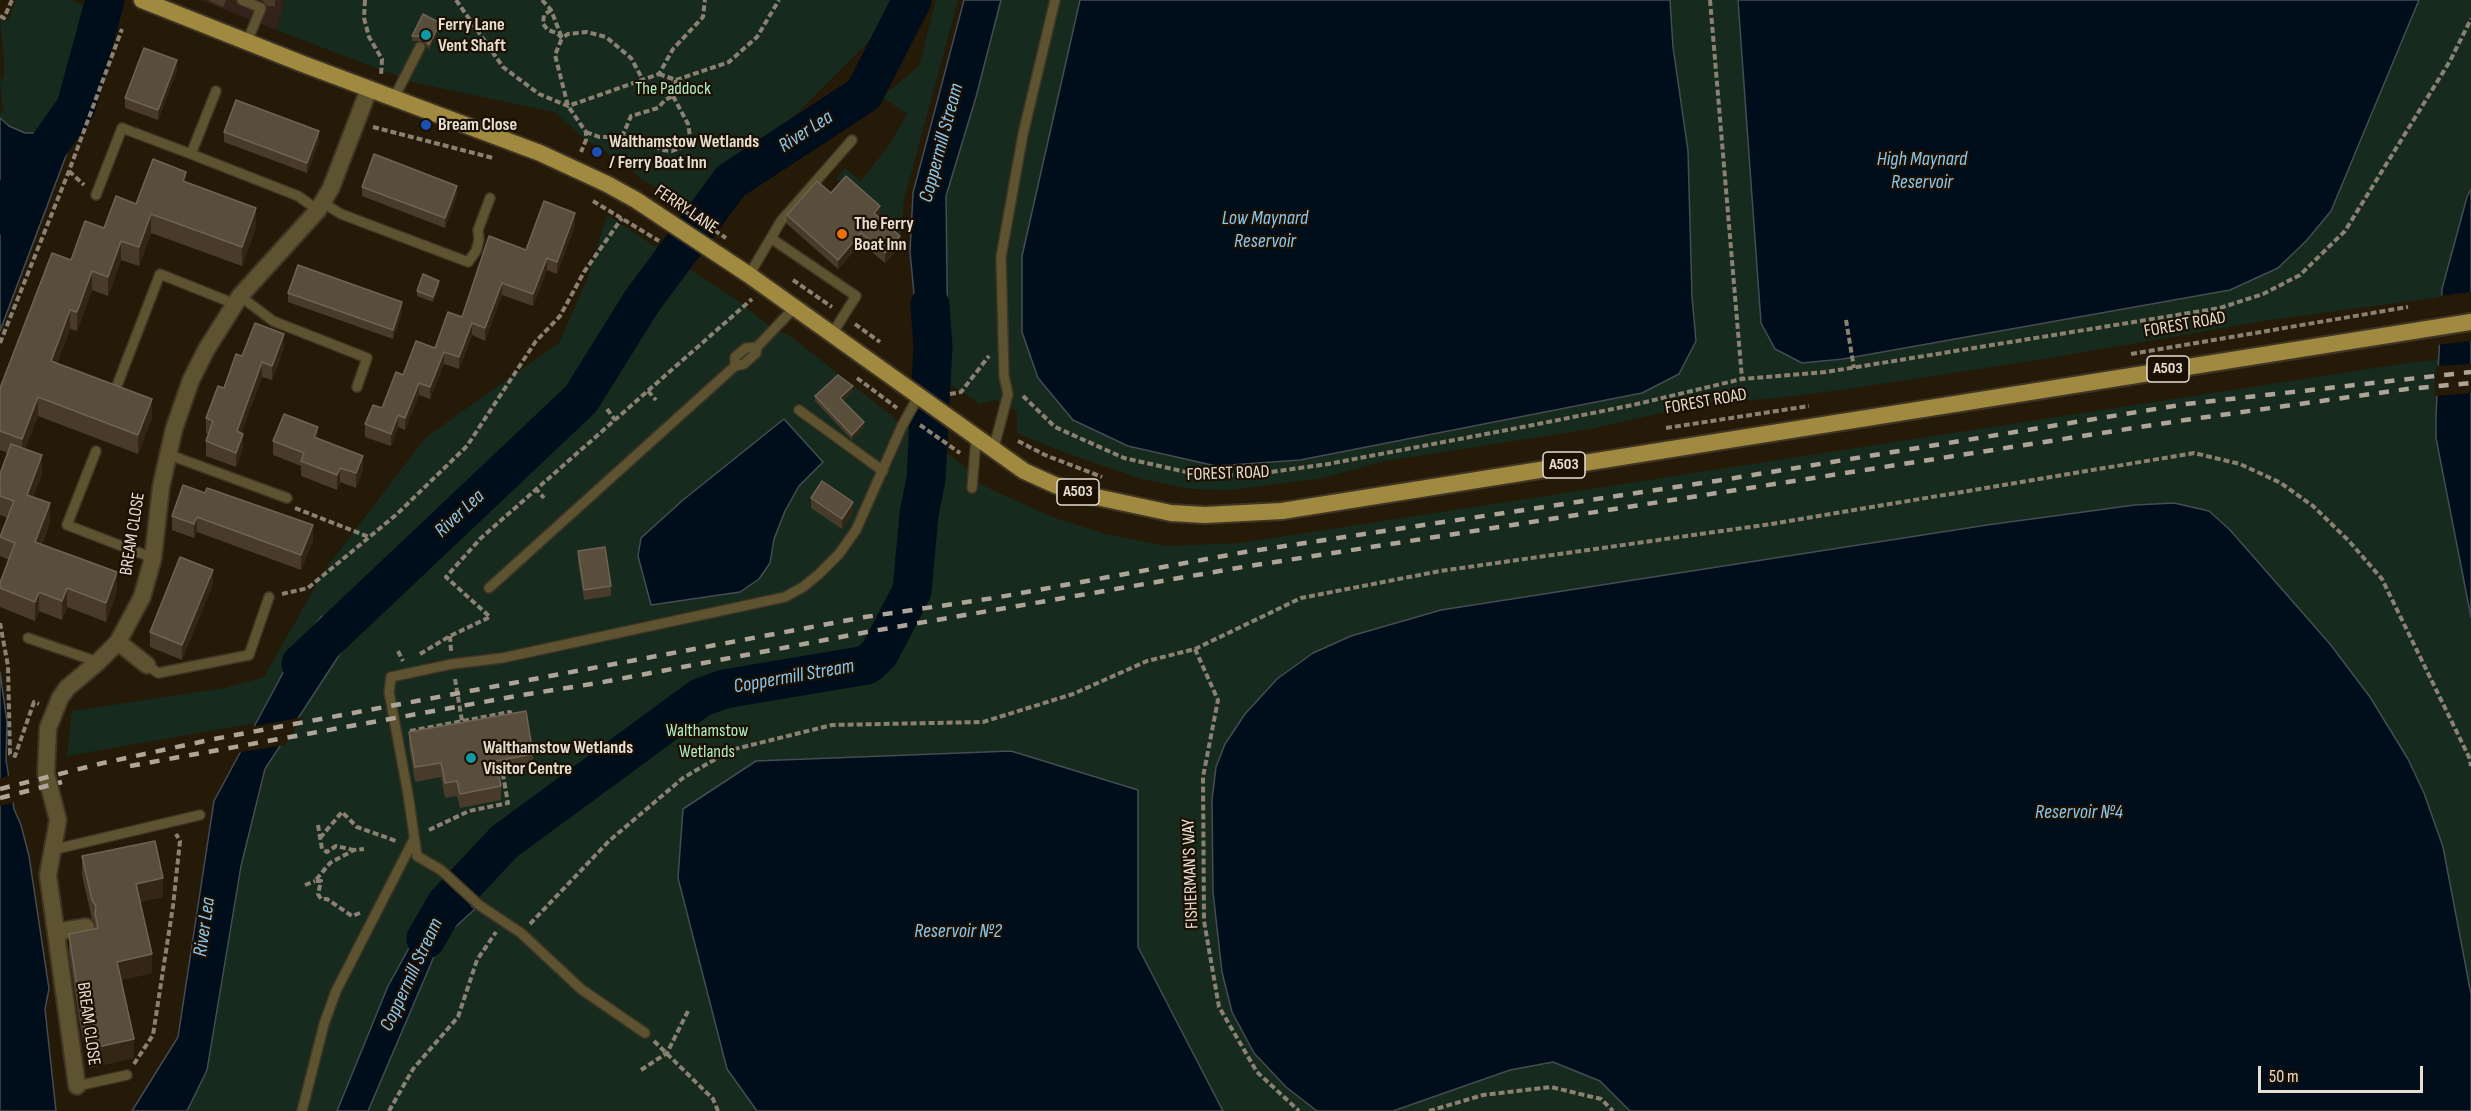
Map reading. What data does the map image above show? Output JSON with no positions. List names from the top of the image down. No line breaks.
{"streets":{"main road":["FERRY LANE","A503"],"street":["BREAM CLOSE"],"path":["FOREST ROAD","FISHERMAN'S WAY"]},"crossings":[["FERRY LANE","BREAM CLOSE"]],"water":["River Lea","Coppermill Stream","High Maynard Reservoir","Low Maynard Reservoir","Reservoir №4","Reservoir №2"],"parks":["The Paddock","Walthamstow Wetlands"],"places":["Ferry Lane Vent Shaft","Bream Close","Walthamstow Wetlands / Ferry Boat Inn","The Ferry Boat Inn","Walthamstow Wetlands Visitor Centre"],"scale_bar":"50 m"}
